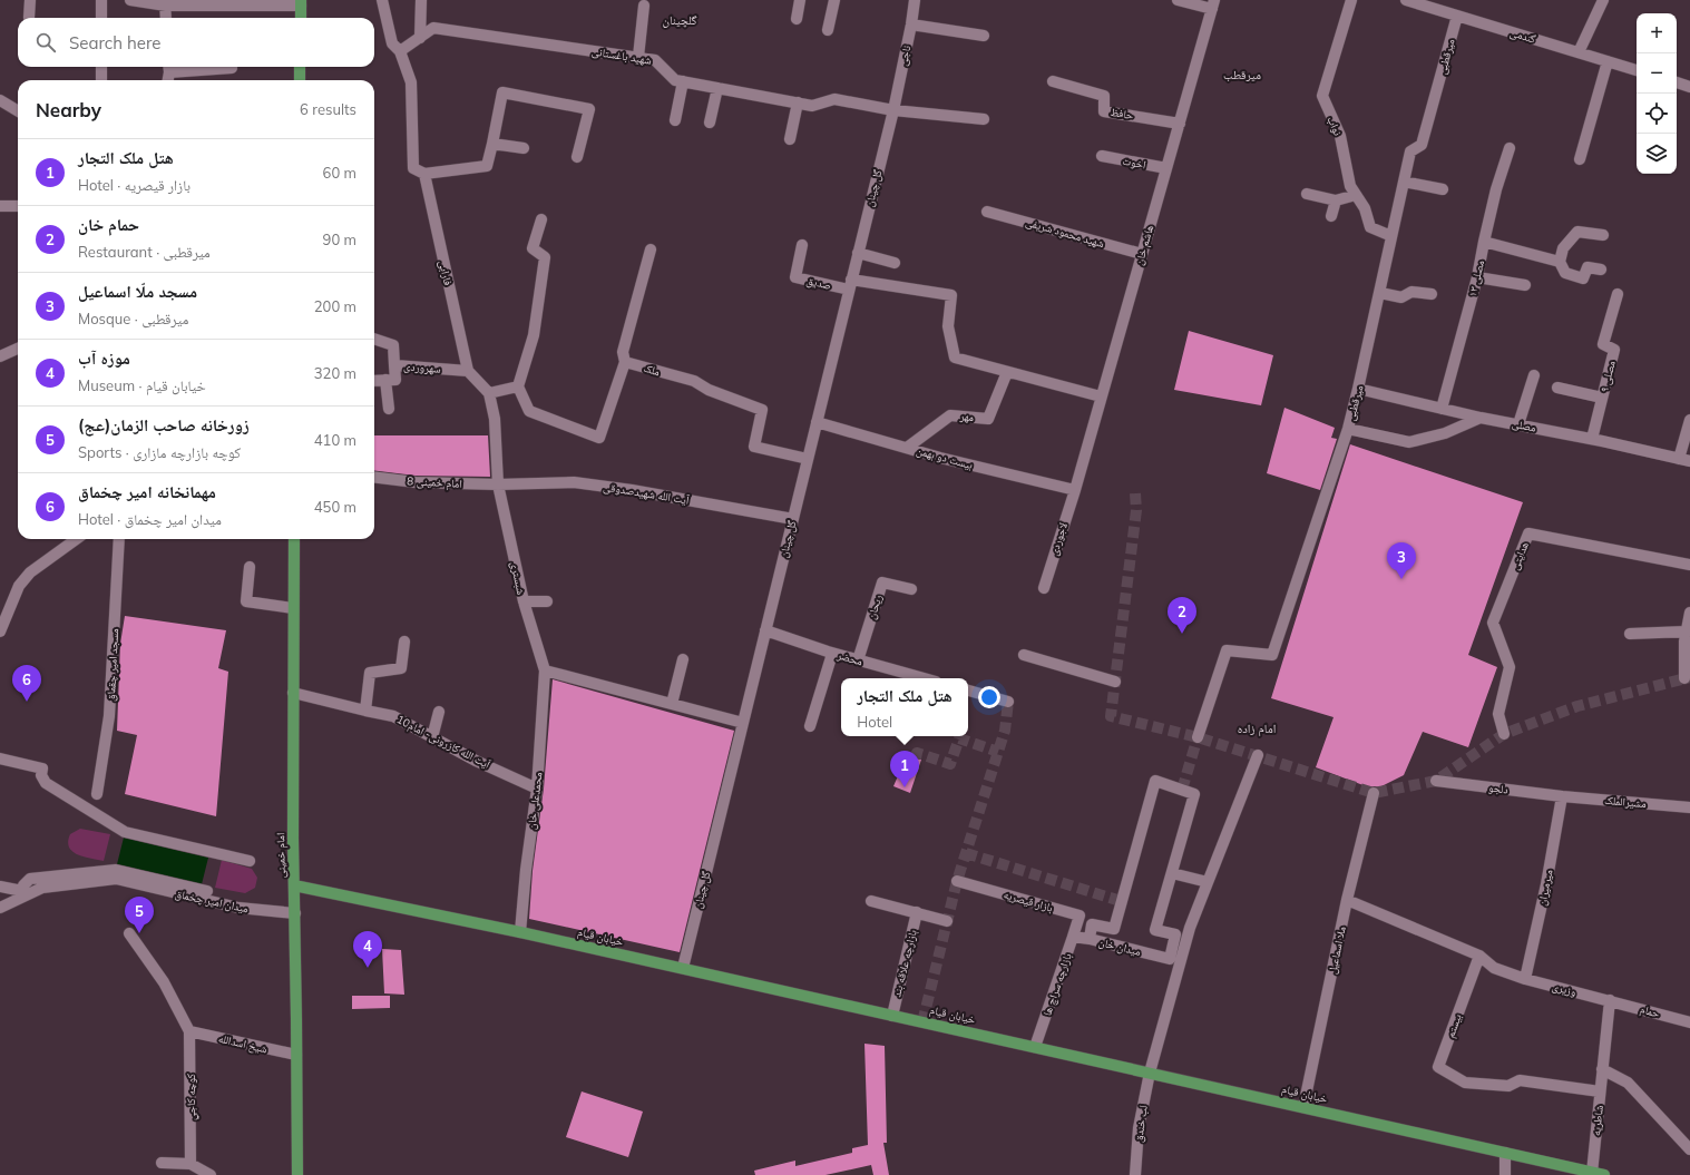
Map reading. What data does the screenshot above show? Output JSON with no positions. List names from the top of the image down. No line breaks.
{"streets":{"main road":["امام خمینی","خیابان قیام"],"street":["گندمی","شهید باغستانی","ناجی","میرقطبی","حافظ","نواب","اخوت","گل چینان","شهید محمود شریفی","هاشم خان","فارابی","مصلی ۱۳","صدیق","سهروردی","ملک","مصلی ۹","مهر","مصلی","بیست دو بهمن","امام خمینی 8","آیت الله شهیدصدوقی","لاجوردی","هدایتی","شبستری","ریحان","محضر","مسجد امیر چقماق","آیت الله کازرونی- امام10","دلجو","محمدعلی خان","مشیرالملک","میرمیران","میدان امیر چخماق","بازار قیصریه","میدان خان","ملا اسماعیل","بازارچه علاقه بند","بازارچه سراچ ها","وزیری","حمام","بیستم","شیخ اسدالله","کوچه کاجي","شاطریه","لب خندق"]},"crossings":[["گندمی","میرقطبی"],["شهید باغستانی","ناجی"],["شهید باغستانی","گل چینان"],["شهید باغستانی","فارابی"],["ناجی","گل چینان"],["میرقطبی","نواب"],["میرقطبی","مصلی"],["حافظ","هاشم خان"],["اخوت","هاشم خان"],["گل چینان","صدیق"],["گل چینان","ملک"],["گل چینان","بیست دو بهمن"],["گل چینان","آیت الله شهیدصدوقی"],["گل چینان","محضر"],["گل چینان","خیابان قیام"],["شهید محمود شریفی","هاشم خان"],["هاشم خان","بیست دو بهمن"],["هاشم خان","لاجوردی"],["فارابی","سهروردی"],["مصلی ۱۳","مصلی"],["مصلی ۹","مصلی"],["مهر","بیست دو بهمن"],["بیست دو بهمن","لاجوردی"],["امام خمینی 8","آیت الله شهیدصدوقی"],["امام خمینی 8","شبستری"],["آیت الله شهیدصدوقی","شبستری"],["شبستری","محمدعلی خان"],["ریحان","محضر"],["آیت الله کازرونی- امام10","محمدعلی خان"],["آیت الله کازرونی- امام10","امام خمینی"],["دلجو","مشیرالملک"],["دلجو","میرمیران"],["محمدعلی خان","خیابان قیام"],["مشیرالملک","میرمیران"],["امام خمینی","میدان امیر چخماق"],["امام خمینی","خیابان قیام"],["امام خمینی","شیخ اسدالله"],["میرمیران","وزیری"],["بازار قیصریه","بازارچه سراچ ها"],["خیابان قیام","ملا اسماعیل"],["خیابان قیام","بازارچه علاقه بند"],["خیابان قیام","بازارچه سراچ ها"],["خیابان قیام","شاطریه"],["خیابان قیام","لب خندق"],["ملا اسماعیل","وزیری"],["وزیری","حمام"],["وزیری","بیستم"],["بیستم","شاطریه"],["شیخ اسدالله","کوچه کاجي"]],"districts":["گلچینان","میرقطب","امام زاده"],"page":{"map_buttons":["+","−"],"search":"Search here","heading":["Nearby","6 results"],"list":[{"mark":"1","name":"هتل ملک التجار","note":"Hotel · بازار قیصریه","value":"60 m"},{"mark":"2","name":"حمام خان","note":"Restaurant · میرقطبی","value":"90 m"},{"mark":"3","name":"مسجد ملّا اسماعیل","note":"Mosque · میرقطبی","value":"200 m"},{"mark":"4","name":"موزه آب","note":"Museum · خیابان قیام","value":"320 m"},{"mark":"5","name":"زورخانه صاحب الزمان(عج)","note":"Sports · کوچه بازارچه مازاری","value":"410 m"},{"mark":"6","name":"مهمانخانه امیر چخماق","note":"Hotel · میدان امیر چخماق","value":"450 m"}],"pins":["3","2","6","1","5","4"],"popup":["هتل ملک التجار","Hotel"]}}
